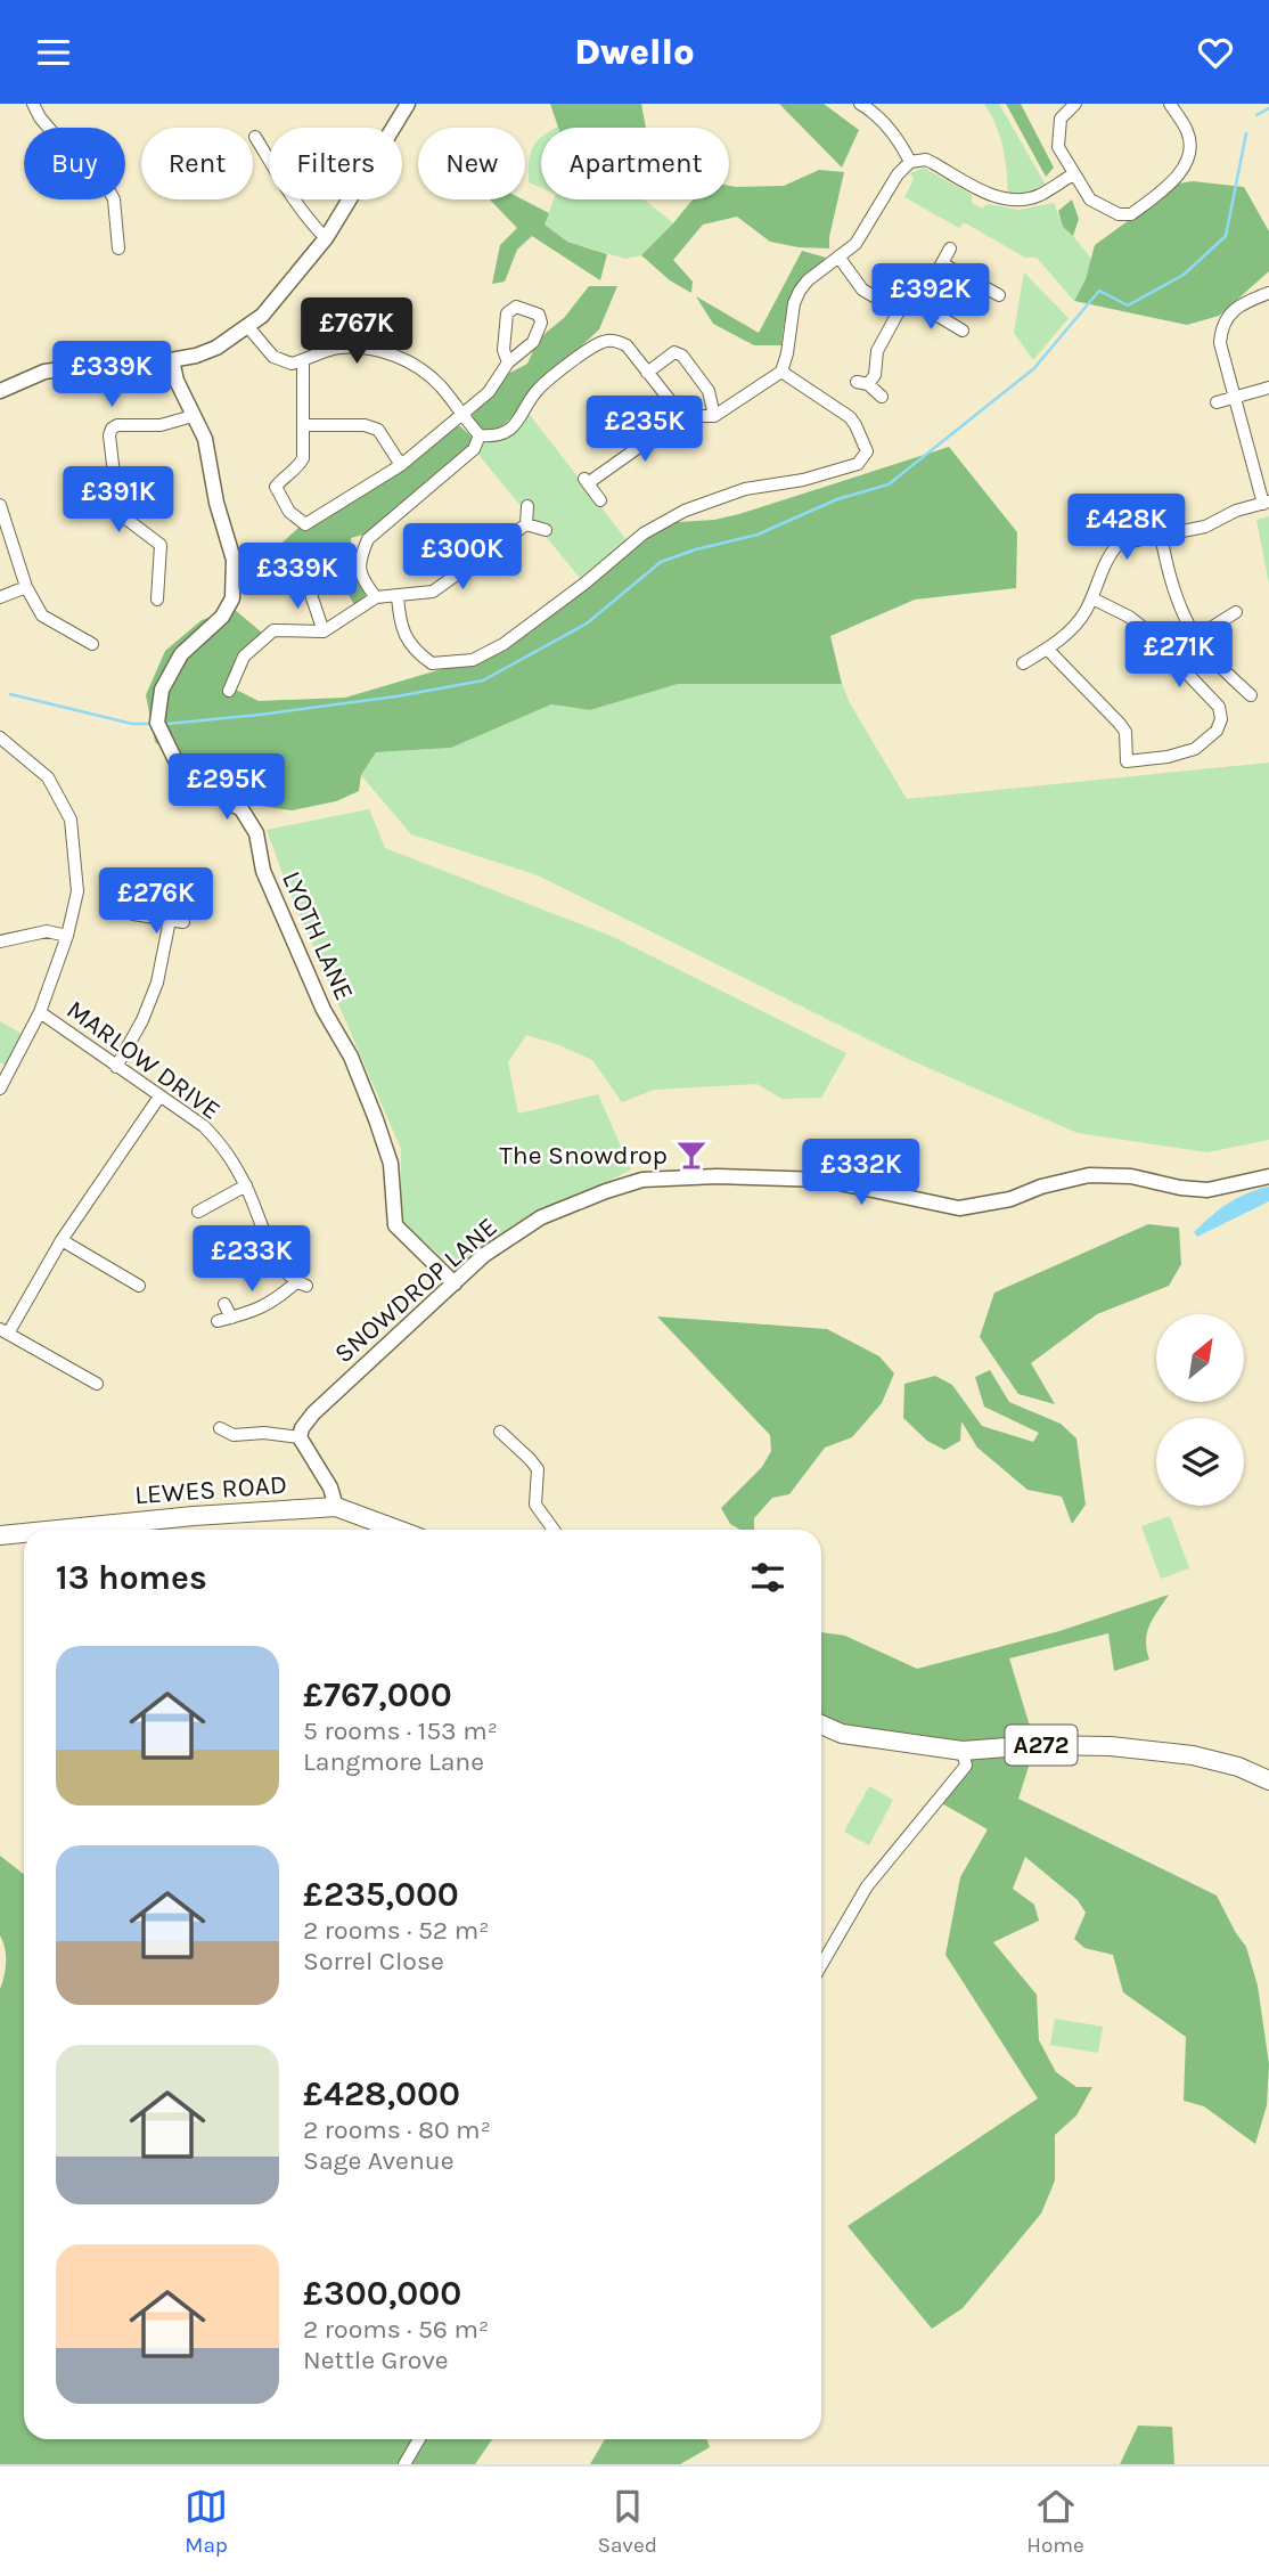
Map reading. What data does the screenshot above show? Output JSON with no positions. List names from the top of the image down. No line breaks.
{"streets":{"highway":["LEWES ROAD","A272"],"street":["LYOTH LANE","MARLOW DRIVE","SNOWDROP LANE"]},"crossings":[["LYOTH LANE","SNOWDROP LANE"]],"places":{"bar":["The Snowdrop"]},"north":"top right","page":{"header":"Dwello","chip":["Buy","Rent","Filters","New","Apartment"],"price":["£392K","£767K","£339K","£235K","£391K","£428K","£300K","£339K","£271K","£295K","£276K","£332K","£233K"],"heading":"13 homes","list":[{"name":"£767,000","note":"5 rooms · 153 m² · Langmore Lane"},{"name":"£235,000","note":"2 rooms · 52 m² · Sorrel Close"},{"name":"£428,000","note":"2 rooms · 80 m² · Sage Avenue"},{"name":"£300,000","note":"2 rooms · 56 m² · Nettle Grove"}],"tabs":["Map","Saved","Home"]}}
